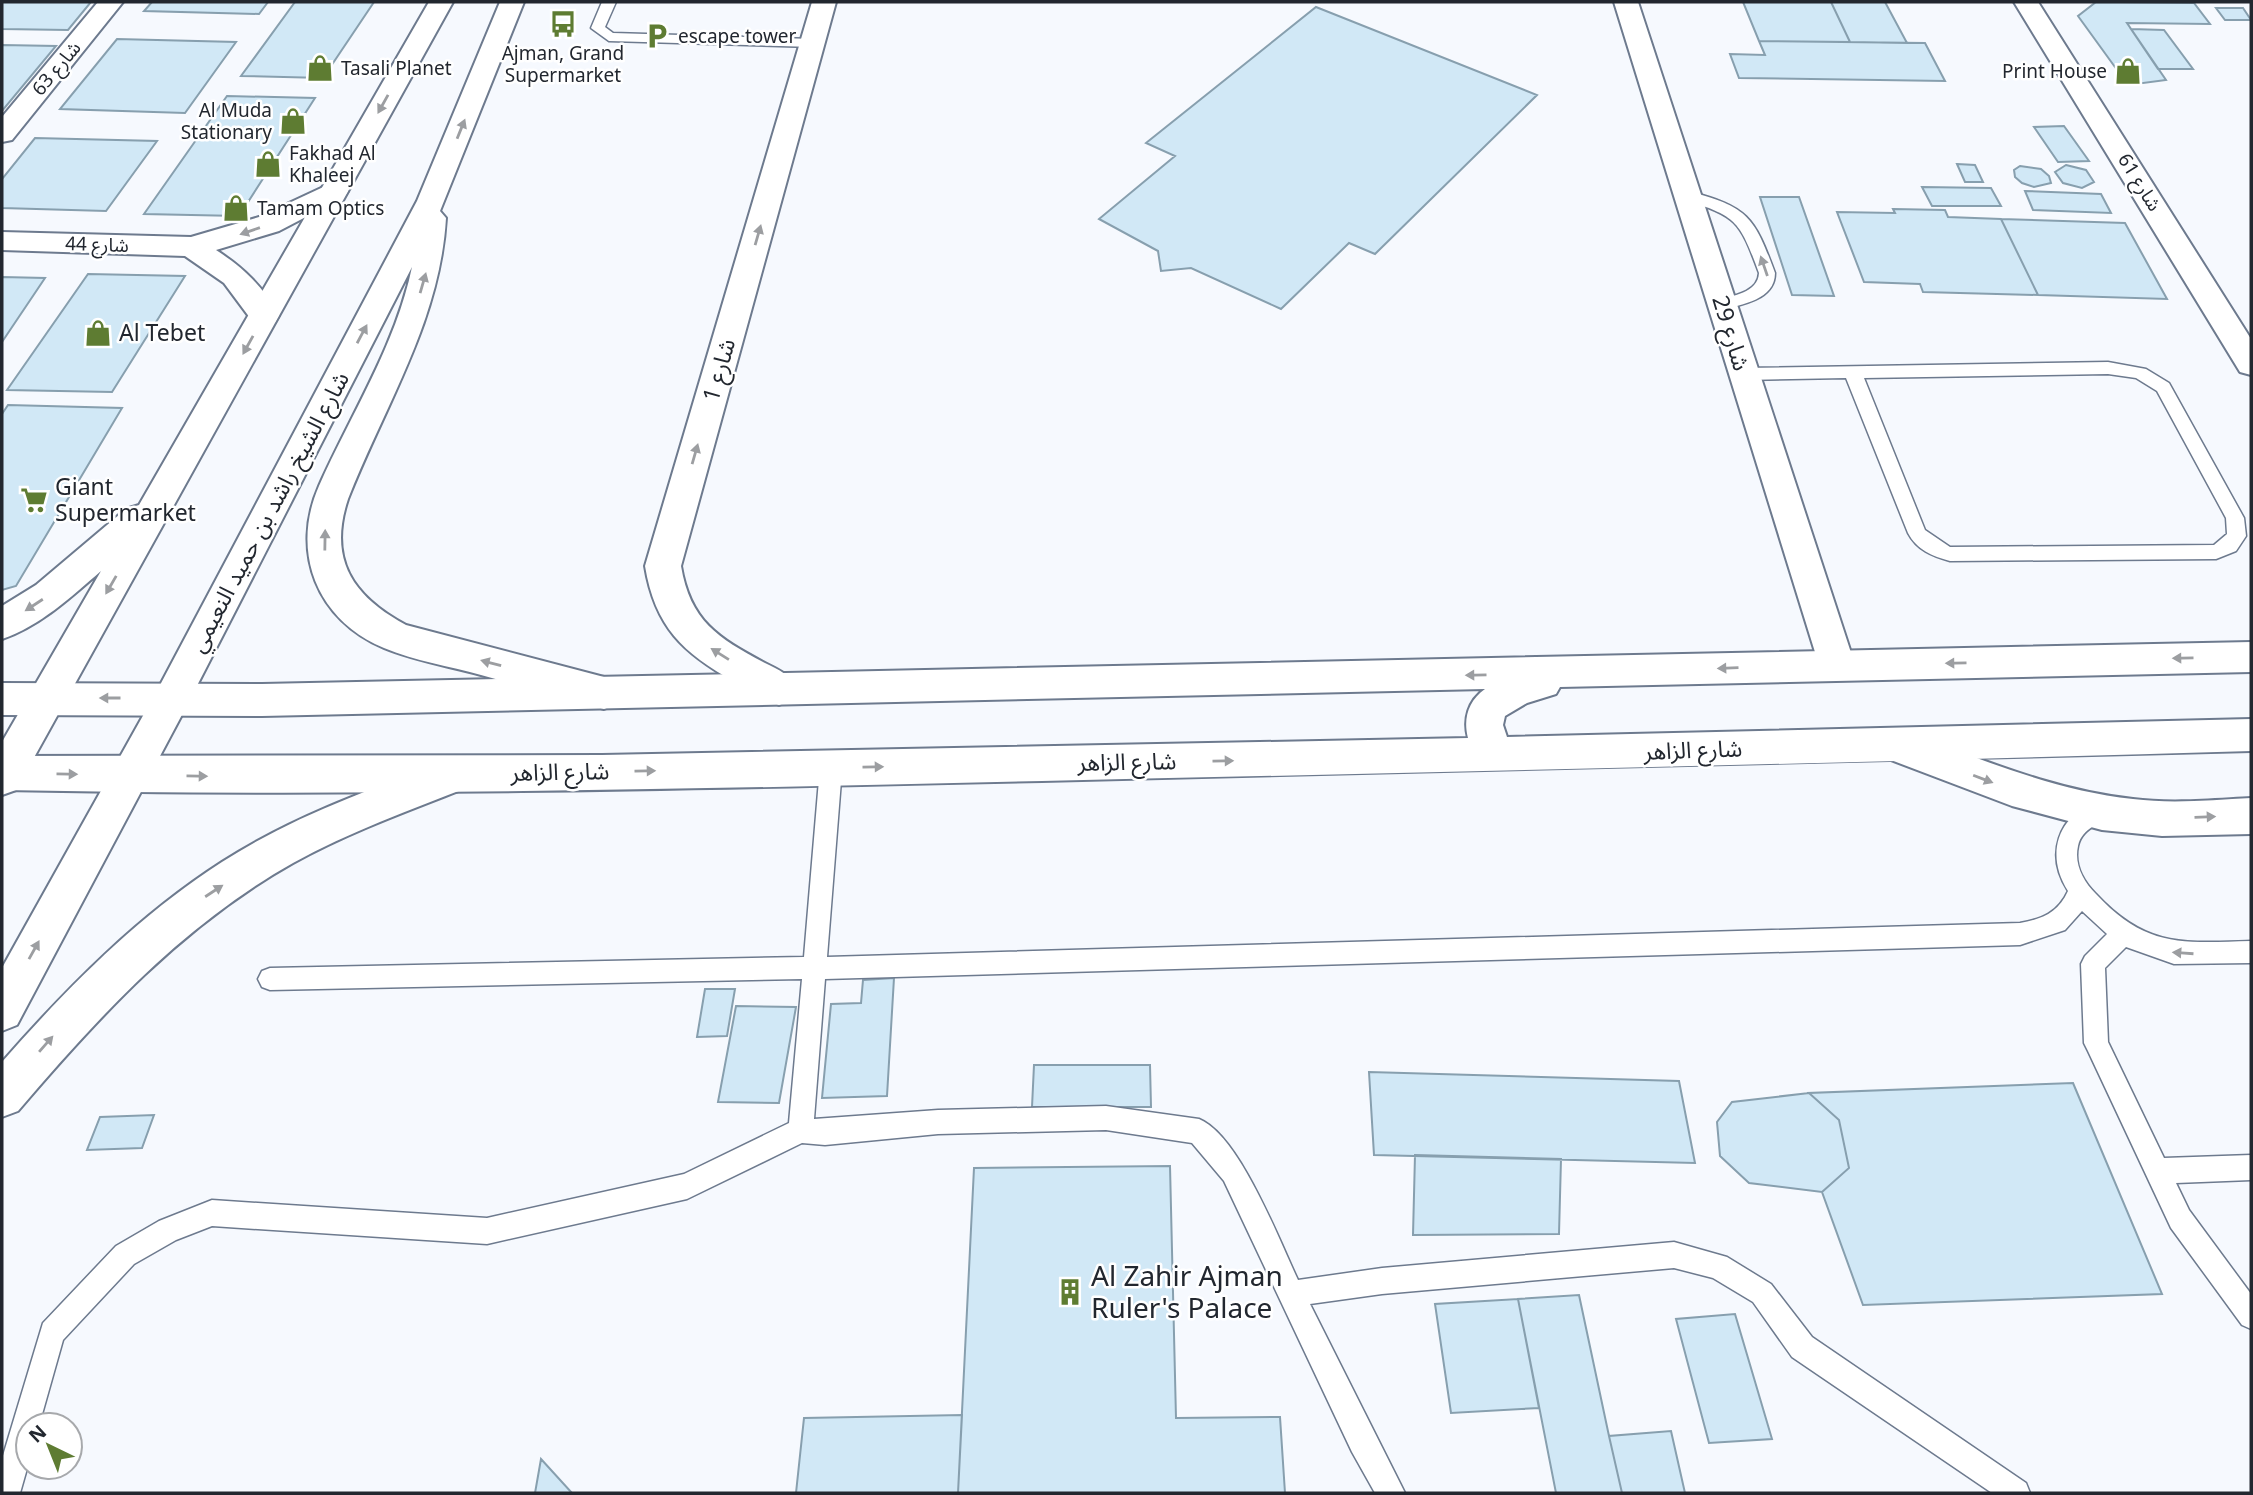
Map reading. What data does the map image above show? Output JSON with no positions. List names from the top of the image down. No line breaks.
{"streets":{"main road":["شارع 63","شارع 61","شارع 44","شارع 29","شارع 1","شارع الشيخ راشد بن حميد النعيمي","شارع الزاهر"]},"crossings":[["شارع الشيخ راشد بن حميد النعيمي","شارع الزاهر"]],"one_way":["شارع 44","شارع 1"],"places":{"bus stop":["Ajman, Grand Supermarket"],"parking":["escape tower"],"shop":["Tasali Planet","Print House","Al Muda Stationary","Fakhad Al Khaleej","Tamam Optics","Al Tebet"],"supermarket":["Giant Supermarket"],"building":["Al Zahir Ajman Ruler's Palace"]},"north":"top left"}
